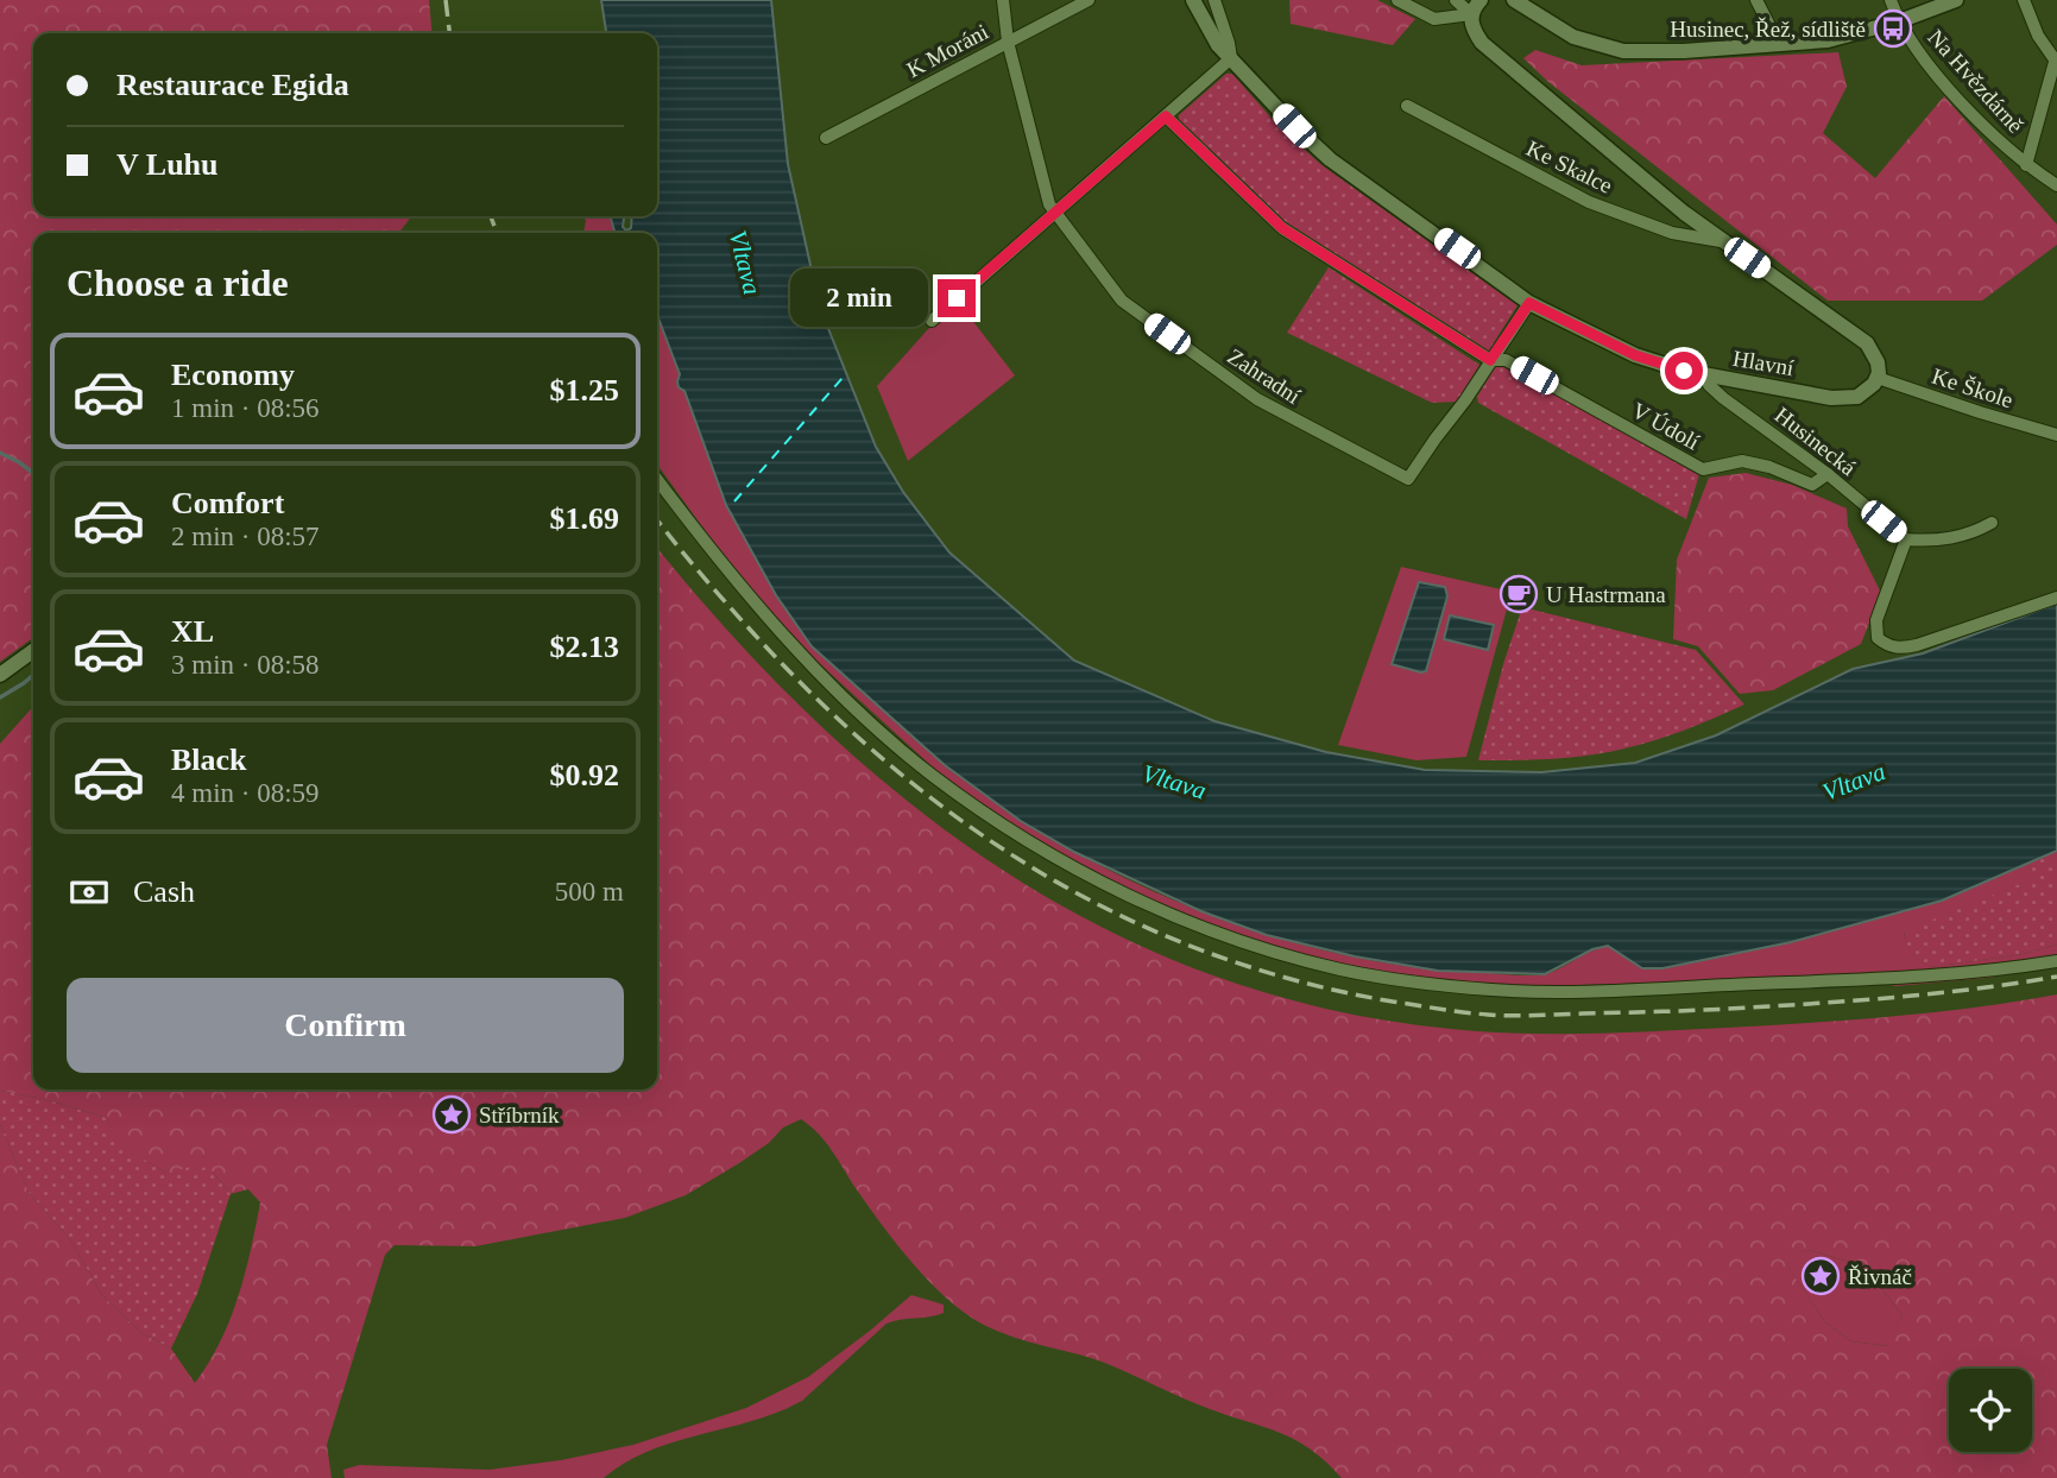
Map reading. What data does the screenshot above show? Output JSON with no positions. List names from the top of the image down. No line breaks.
{"streets":{"street":["K Moráni","Na Hvězdárně","Ke Skalce","Hlavní","Zahradní","Ke Škole","V Údolí","Husinecká"]},"crossings":[["K Moráni","Zahradní"],["Hlavní","Zahradní"],["Hlavní","Ke Škole"],["Hlavní","Husinecká"],["Zahradní","V Údolí"],["V Údolí","Husinecká"]],"water":["Vltava"],"places":{"bus stop":["Husinec, Řež, sídliště"],"cafe":["U Hastrmana"],"place":["Stříbrník","Řivnáč"]},"page":{"banner":["Restaurace Egida","V Luhu"],"heading":"Choose a ride","bubble":"2 min","list":[{"name":"Economy","note":"1 min · 08:56","value":"$1.25"},{"name":"Comfort","note":"2 min · 08:57","value":"$1.69"},{"name":"XL","note":"3 min · 08:58","value":"$2.13"},{"name":"Black","note":"4 min · 08:59","value":"$0.92"}],"pay":["Cash","500 m"],"buttons":"Confirm"}}
